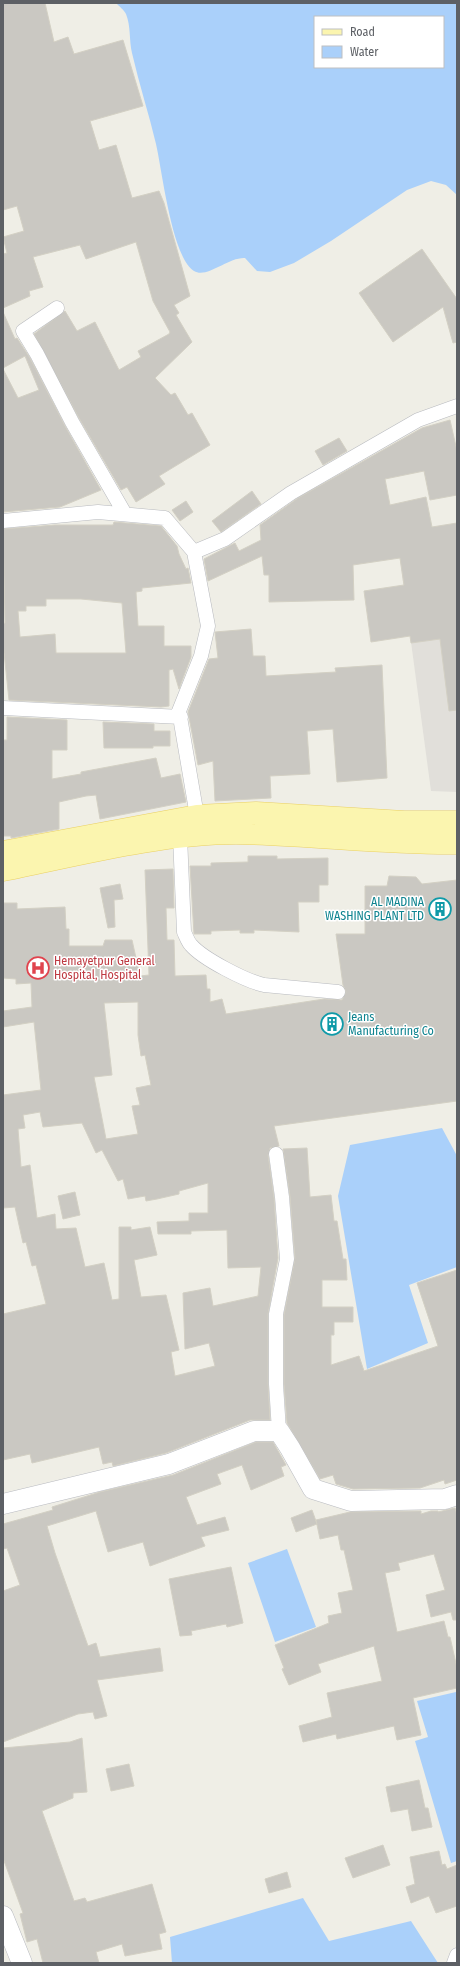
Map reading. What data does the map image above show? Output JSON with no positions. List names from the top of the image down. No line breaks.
{"places":{"building":["AL MADINA WASHING PLANT LTD","Jeans Manufacturing Co"],"hospital":["Hemayetpur General Hospital, Hospital"]},"legend":["Road","Water"]}
